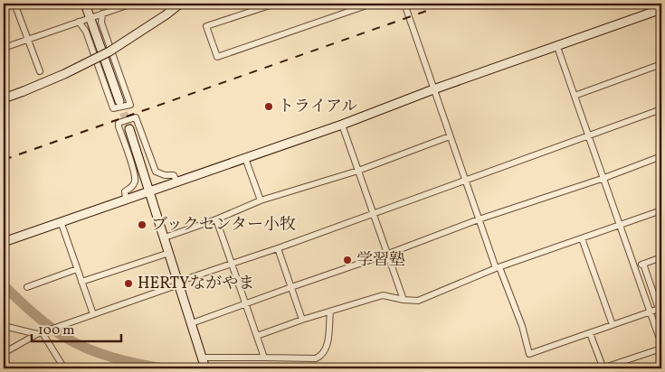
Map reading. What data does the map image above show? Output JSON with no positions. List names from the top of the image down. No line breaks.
{"places":["トライアル","ブックセンター小牧","学習塾","HERTYながやま"],"scale_bar":"100 m"}
